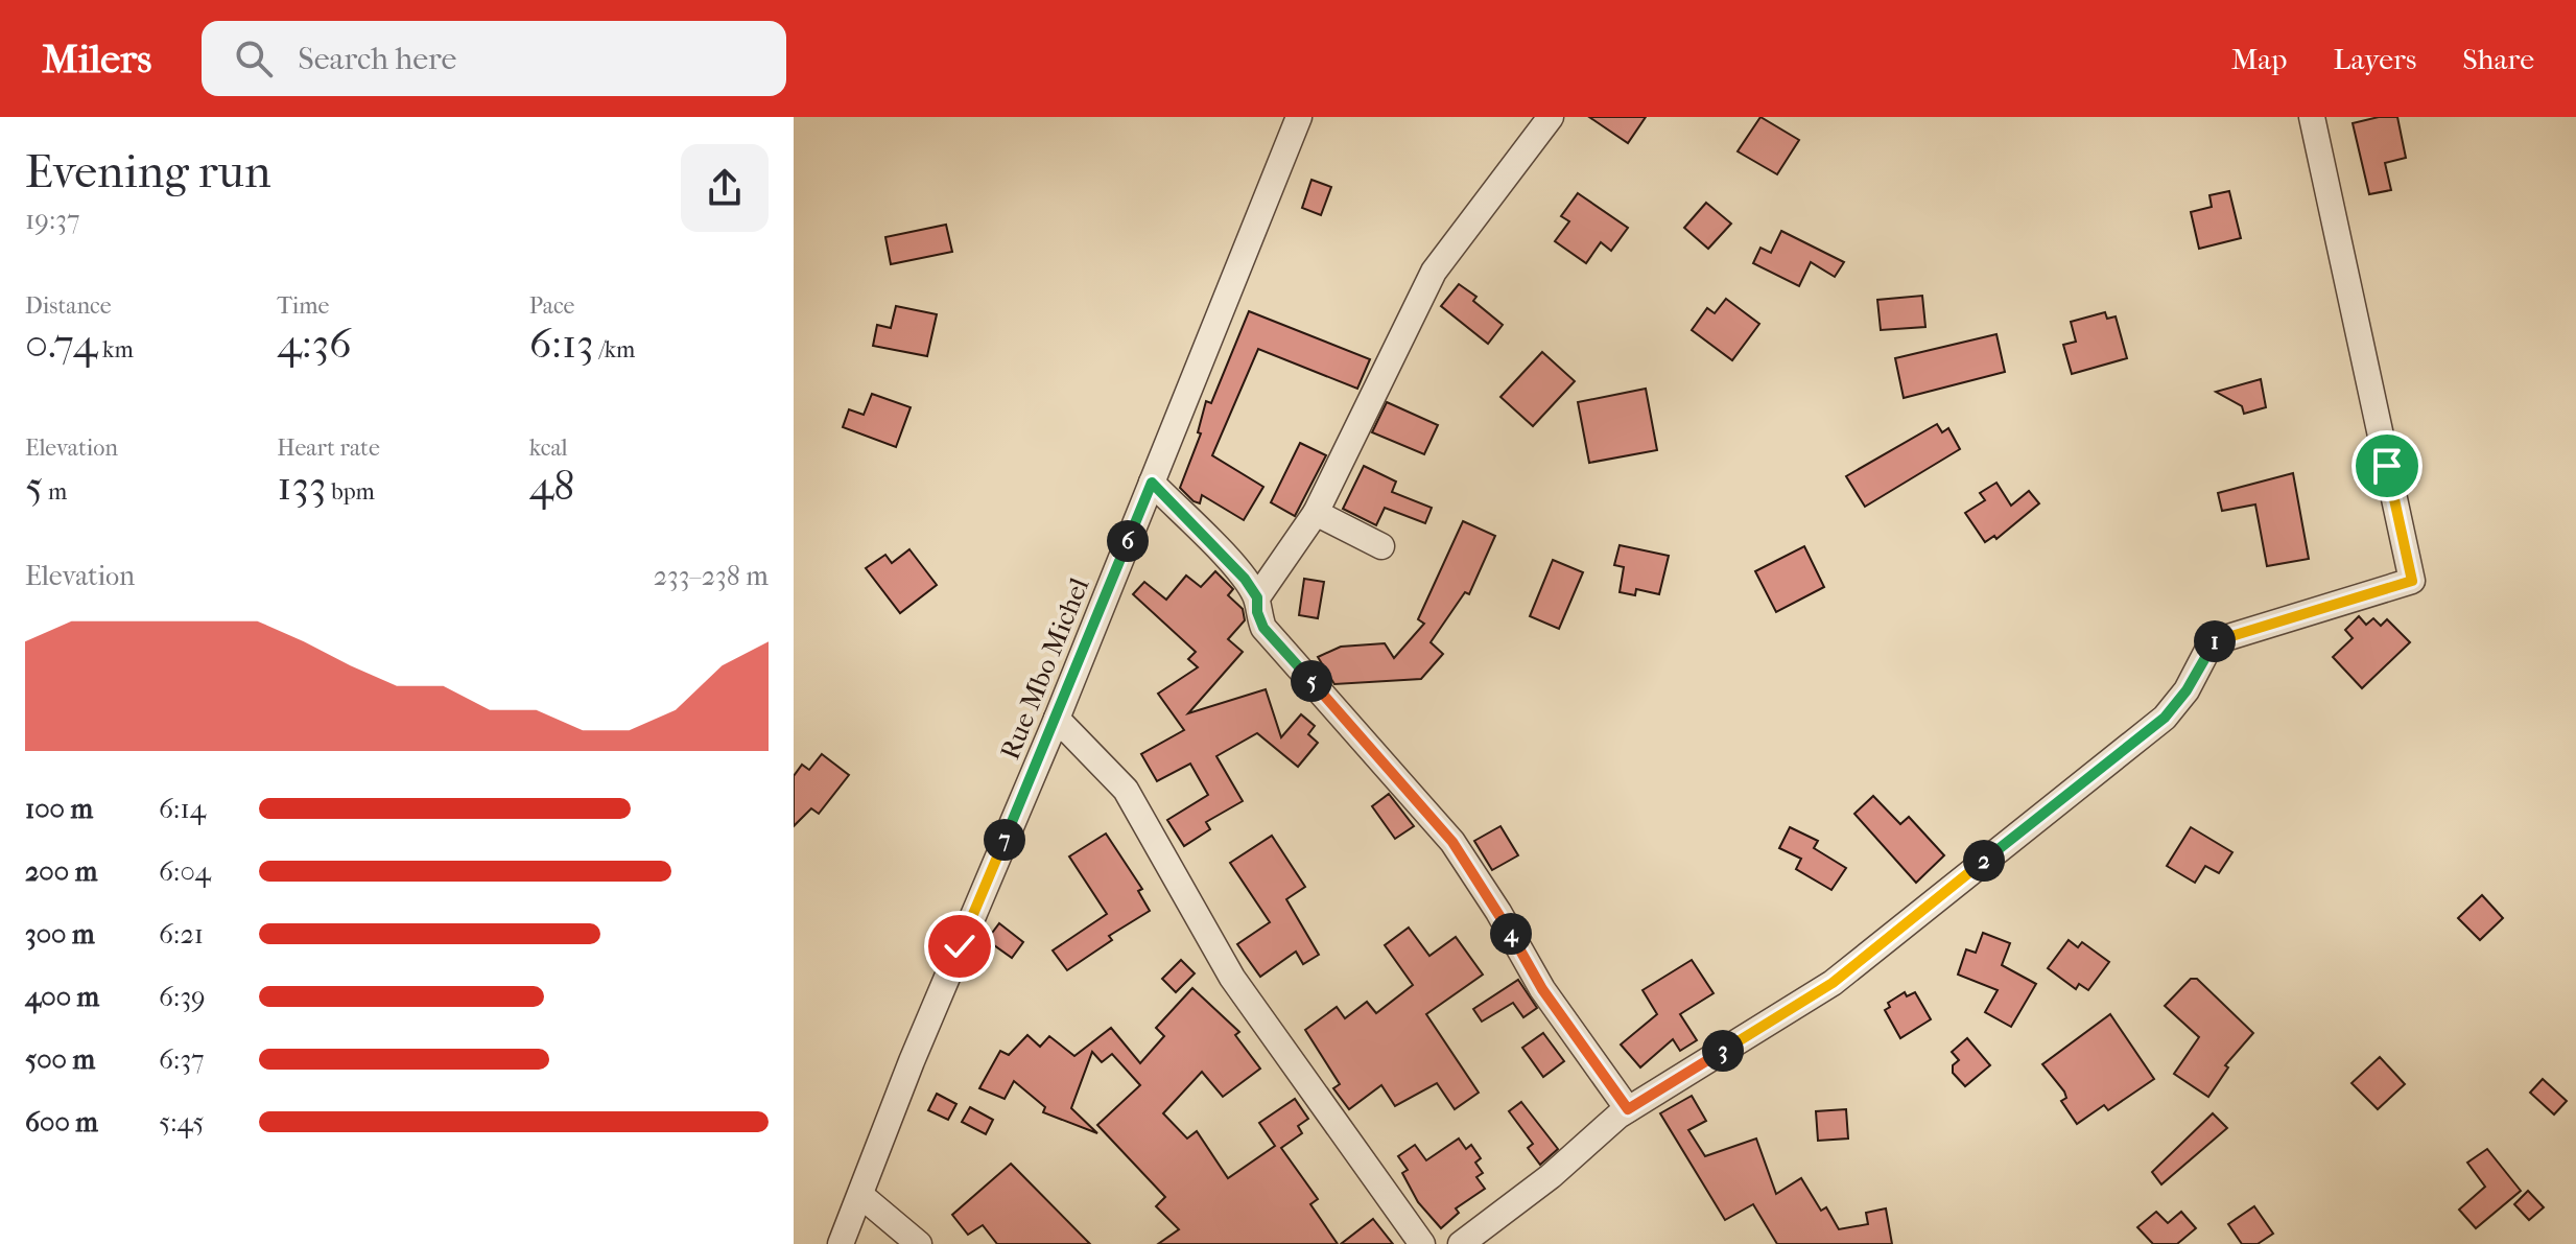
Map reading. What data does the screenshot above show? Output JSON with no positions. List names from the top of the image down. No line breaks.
{"streets":{"street":["Rue Mbo Michel"]},"page":{"header":"Milers","search":"Search here","nav":["Map","Layers","Share"],"heading":["Evening run","19:37"],"stats":[["Distance","0.74 km"],["Time","4:36"],["Pace","6:13 /km"],["Elevation","5 m"],["Heart rate","133 bpm"],["kcal","48"]],"pins":["6","1","5","7","2","4","3"],"chart":["Elevation","233–238 m"],"list":[{"name":"100 m","note":"6:14"},{"name":"200 m","note":"6:04"},{"name":"300 m","note":"6:21"},{"name":"400 m","note":"6:39"},{"name":"500 m","note":"6:37"},{"name":"600 m","note":"5:45"}]}}
